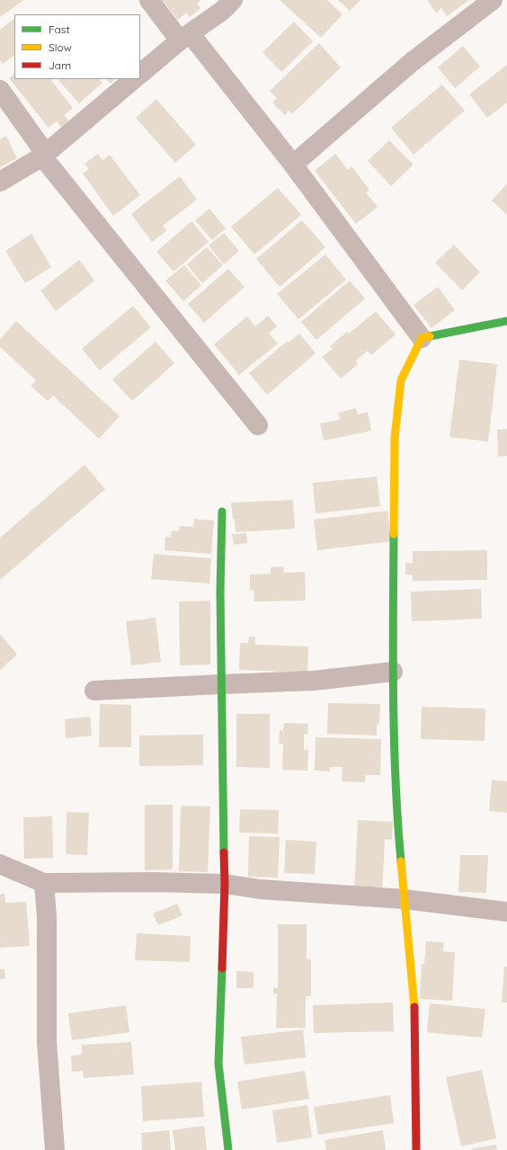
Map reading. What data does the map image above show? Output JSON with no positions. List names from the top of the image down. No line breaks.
{"legend":["Fast","Slow","Jam"]}
